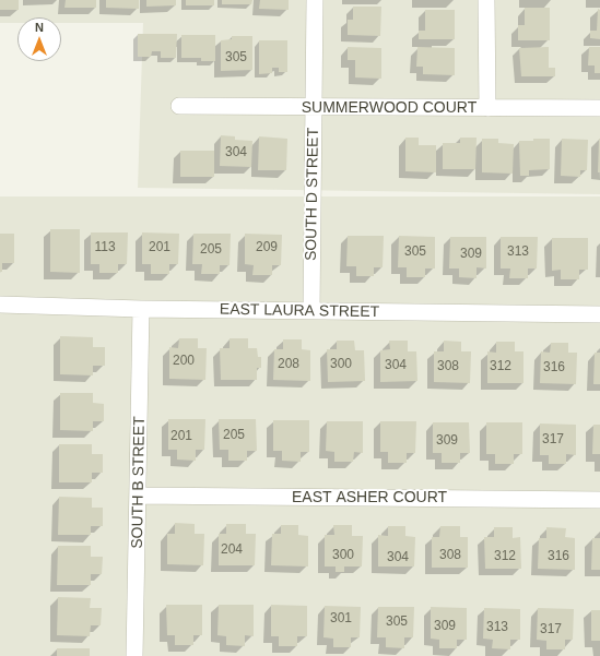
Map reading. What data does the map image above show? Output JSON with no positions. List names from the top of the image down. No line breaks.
{"streets":{"street":["SUMMERWOOD COURT","SOUTH D STREET","EAST LAURA STREET","SOUTH B STREET","EAST ASHER COURT"]},"crossings":[["SUMMERWOOD COURT","SOUTH D STREET"],["SOUTH D STREET","EAST LAURA STREET"],["EAST LAURA STREET","SOUTH B STREET"],["SOUTH B STREET","EAST ASHER COURT"]],"house_numbers":["305","304","113","201","209","205","305","313","309","200","208","300","304","308","312","316","205","201","317","309","204","300","308","312","316","304","301","305","309","313","317"],"north":"top"}
